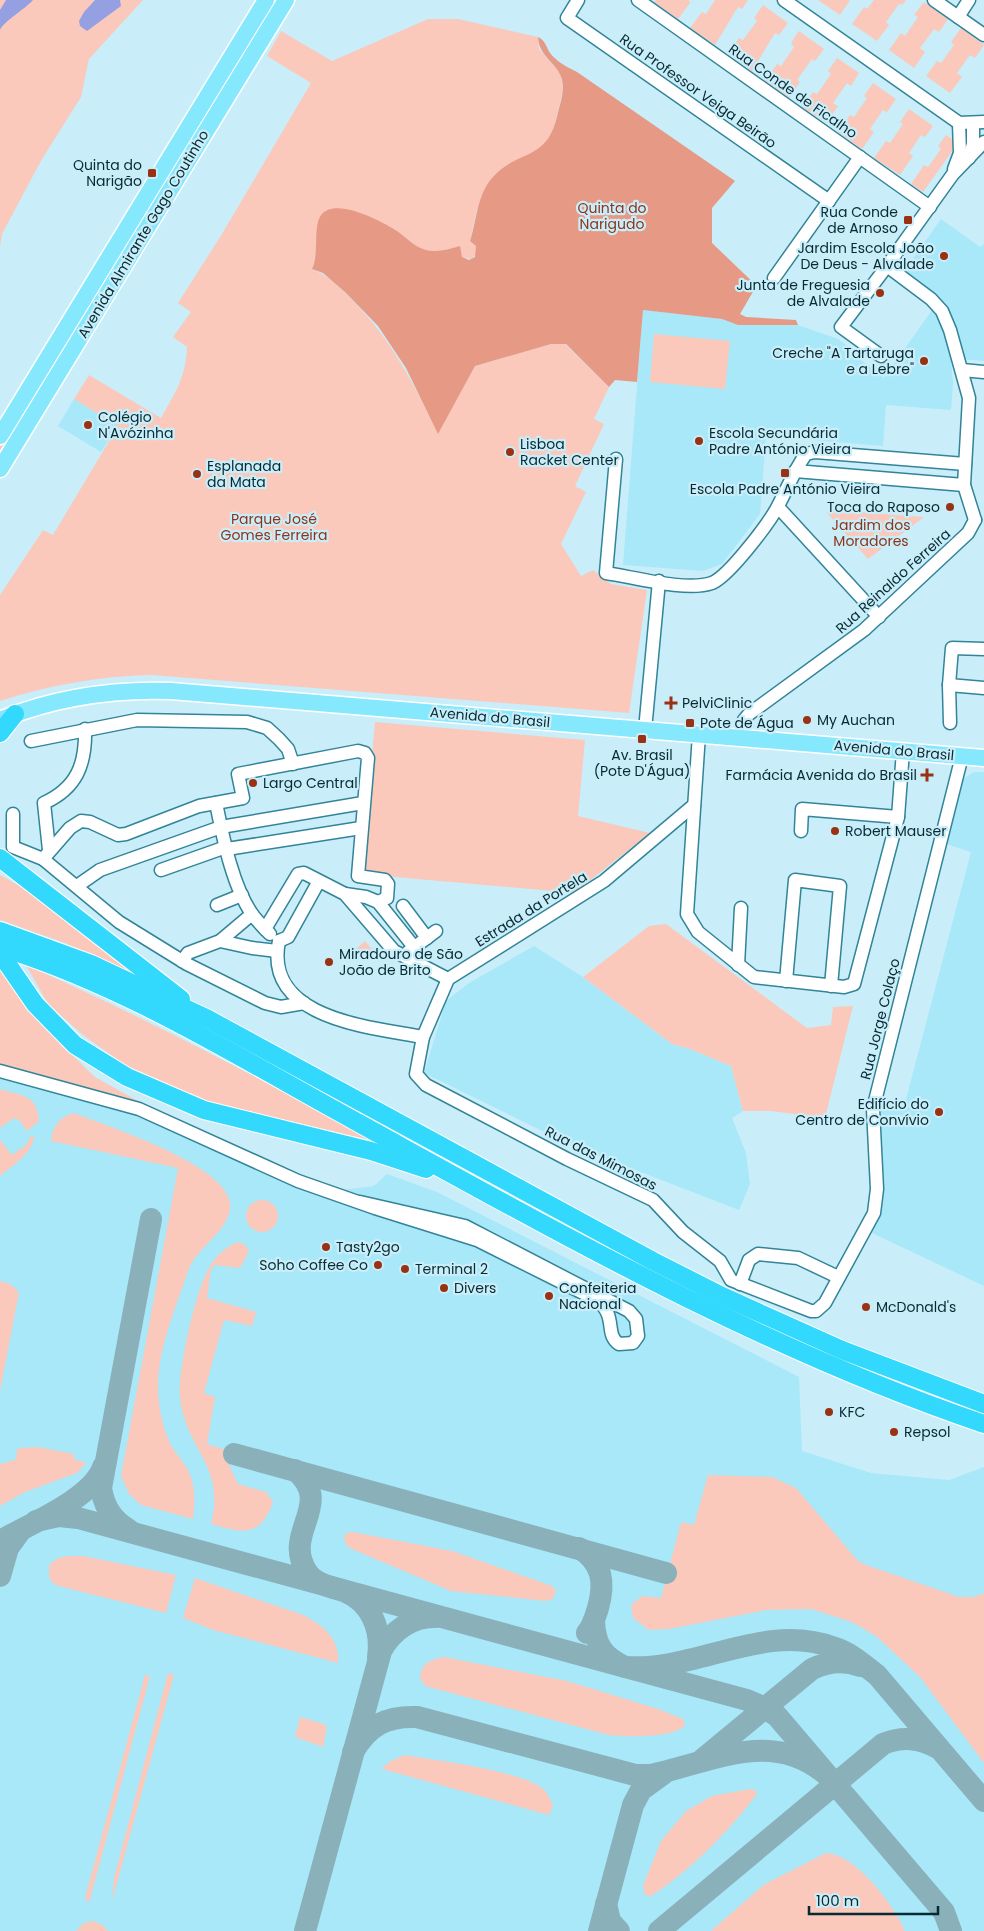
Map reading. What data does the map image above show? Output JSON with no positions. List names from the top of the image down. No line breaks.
{"streets":{"main road":["Avenida Almirante Gago Coutinho","Avenida do Brasil"],"street":["Rua Professor Veiga Beirão","Rua Conde de Ficalho","Rua Reinaldo Ferreira","Estrada da Portela","Rua Jorge Colaço","Rua das Mimosas"]},"crossings":[["Rua Reinaldo Ferreira","Avenida do Brasil"],["Avenida do Brasil","Rua Jorge Colaço"],["Rua Jorge Colaço","Rua das Mimosas"]],"parks":["Quinta do Narigudo","Parque José Gomes Ferreira","Jardim dos Moradores"],"places":{"transit":["Quinta do Narigão","Rua Conde de Arnoso","Escola Padre António Vieira","Pote de Água","Av. Brasil (Pote D'Água)"],"other":["Jardim Escola João De Deus - Alvalade","Junta de Freguesia de Alvalade","Creche \"A Tartaruga e a Lebre\"","Colégio N'Avózinha","Escola Secundária Padre António Vieira","Lisboa Racket Center","Esplanada da Mata","Toca do Raposo","My Auchan","Largo Central","Robert Mauser","Miradouro de São João de Brito","Edifício do Centro de Convívio","Tasty2go","Soho Coffee Co","Terminal 2","Divers","Confeiteria Nacional","McDonald's","KFC","Repsol"],"health":["PelviClinic","Farmácia Avenida do Brasil"]},"scale_bar":"100 m"}
